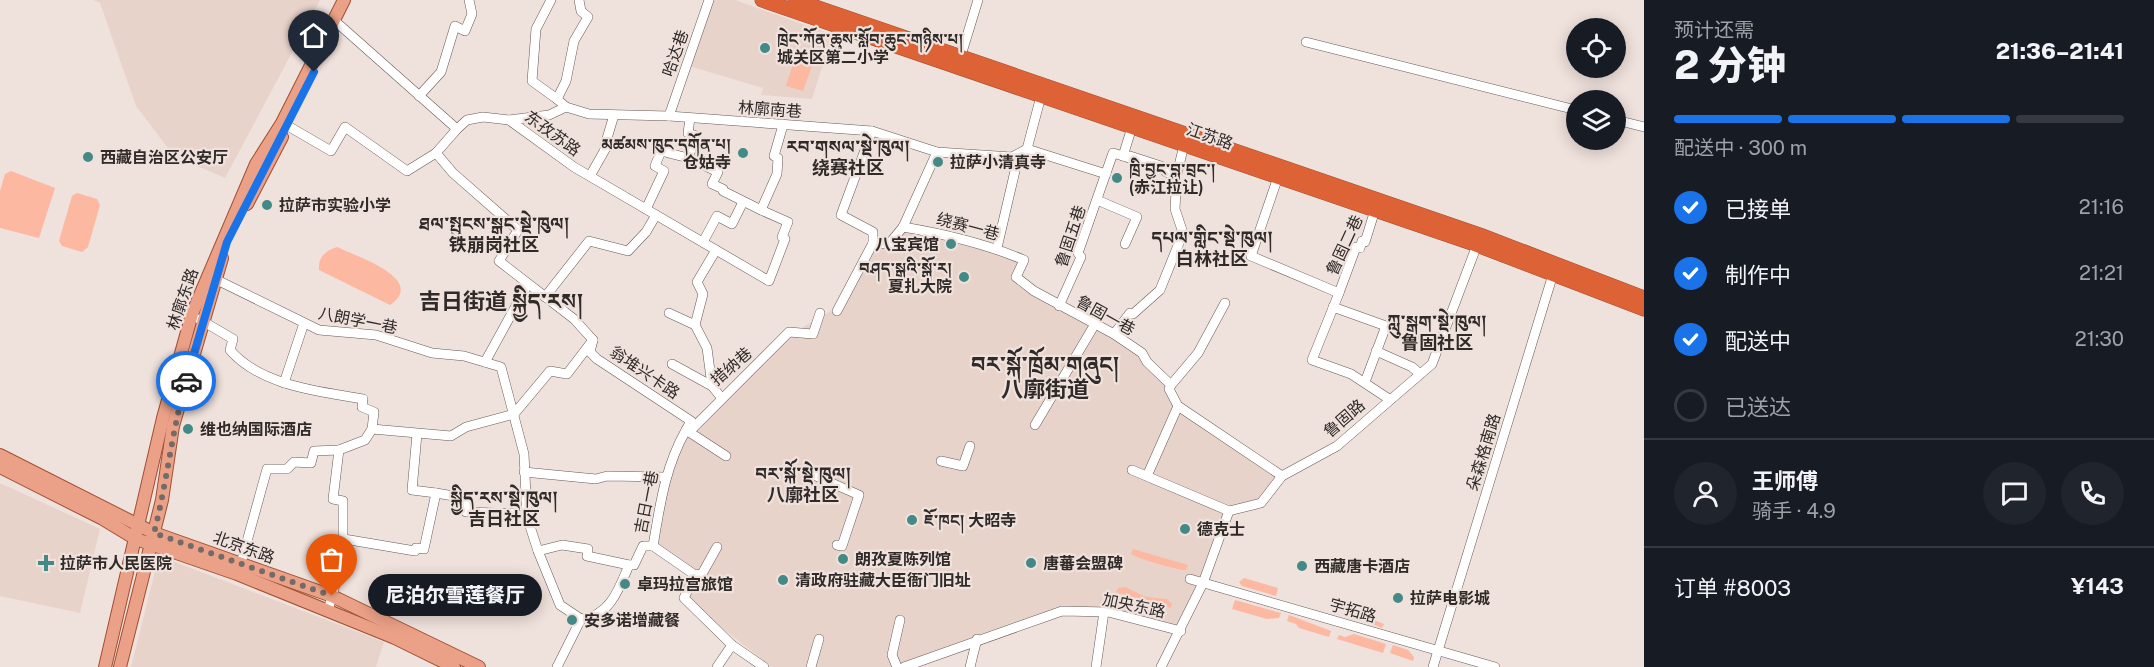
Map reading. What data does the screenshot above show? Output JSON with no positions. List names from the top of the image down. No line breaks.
{"streets":{"highway":["江苏路"],"main road":["林廓东路","北京东路"],"street":["哈达巷","林廓南巷","东孜苏路","绕赛一巷","鲁固五巷","鲁固二巷","鲁固一巷","八朗学一巷","措纳巷","翁堆兴卡路","鲁固路","朵森格南路","吉日一巷","加央东路","宇拓路"]},"crossings":[["哈达巷","林廓南巷"],["江苏路","鲁固二巷"],["江苏路","鲁固路"],["江苏路","朵森格南路"],["绕赛一巷","鲁固一巷"],["鲁固五巷","鲁固一巷"],["鲁固二巷","鲁固路"],["林廓东路","八朗学一巷"],["林廓东路","北京东路"],["措纳巷","翁堆兴卡路"],["措纳巷","吉日一巷"],["翁堆兴卡路","吉日一巷"],["朵森格南路","宇拓路"]],"districts":["རབ་གསལ་སྡེ་ཁུལ། 绕赛社区","ཐལ་སྤུངས་སྒང་སྡེ་ཁུལ། 铁崩岗社区","དཔལ་གླིང་སྡེ་ཁུལ། 白林社区","吉日街道 སྐྱིད་རས།","ཀླུ་སྒུག་སྡེ་ཁུལ། 鲁固社区","བར་སྐོ་ཁྲོམ་གཞུང། 八廓街道","བར་སྐོ་སྡེ་ཁུལ། 八廓社区","སྐྱིད་རས་སྡེ་ཁུལ། 吉日社区"],"places":{"other":["ཁྲེང་ཀོན་ཆུས་སློབ་ཆུང་གཉིས་པ། 城关区第二小学","མཚམས་ཁུང་དགོན་པ། 仓姑寺","西藏自治区公安厅","拉萨小清真寺","ཁྲི་བྱང་བླ་བྲང་། (赤江拉让)","拉萨市实验小学","八宝宾馆","བཤད་སྒྲའི་སྒོ་ར། 夏扎大院","维也纳国际酒店","ཇོ་ཁང། 大昭寺","德克士","朗孜夏陈列馆","唐蕃会盟碑","西藏唐卡酒店","清政府驻藏大臣衙门旧址","卓玛拉宫旅馆","尼泊尔雪莲餐厅","拉萨电影城","安多诺增藏餐"],"health":["拉萨市人民医院"]},"page":{"heading":["2 分钟","预计还需","21:36–21:41"],"panel":["王师傅","骑手 · 4.9","订单 #8003","¥143"],"bar":"配送中 · 300 m","list":[["已接单","21:16"],["制作中","21:21"],["配送中","21:30"],"已送达"],"bubble":"尼泊尔雪莲餐厅"}}
